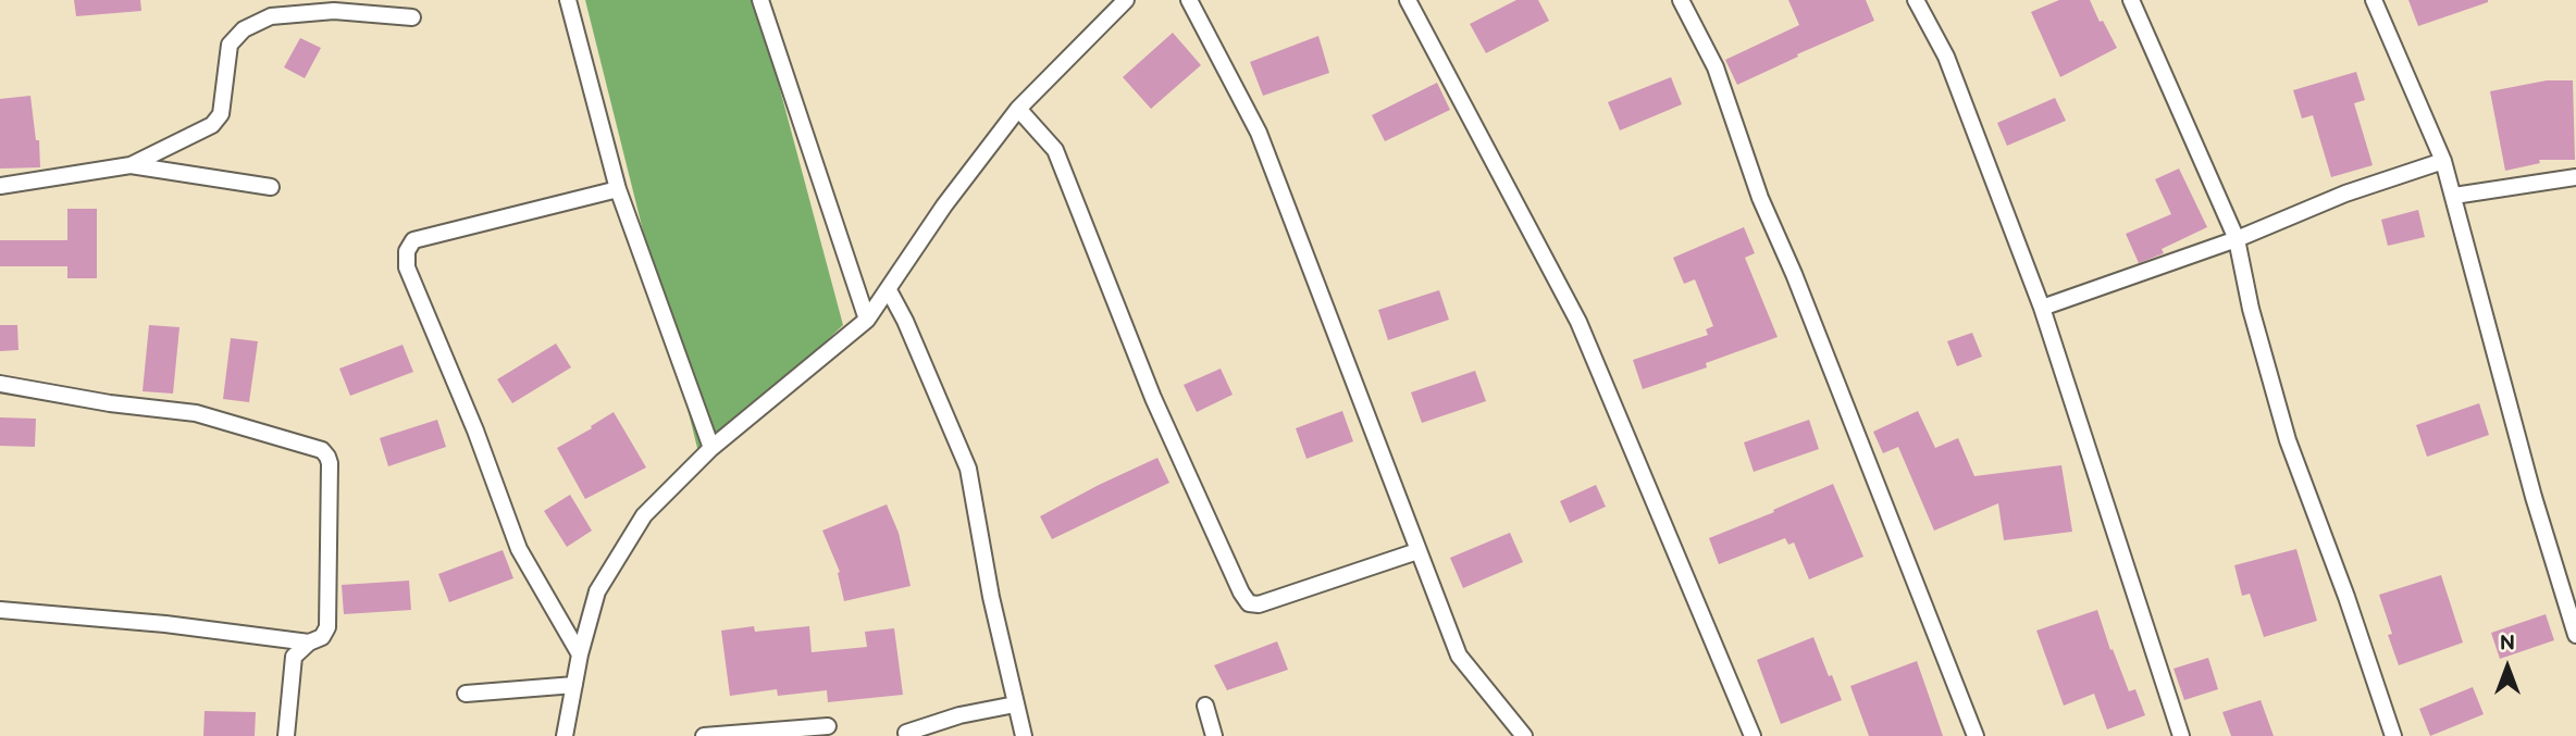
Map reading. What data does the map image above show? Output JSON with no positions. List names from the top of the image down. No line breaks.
{"north":"top"}
